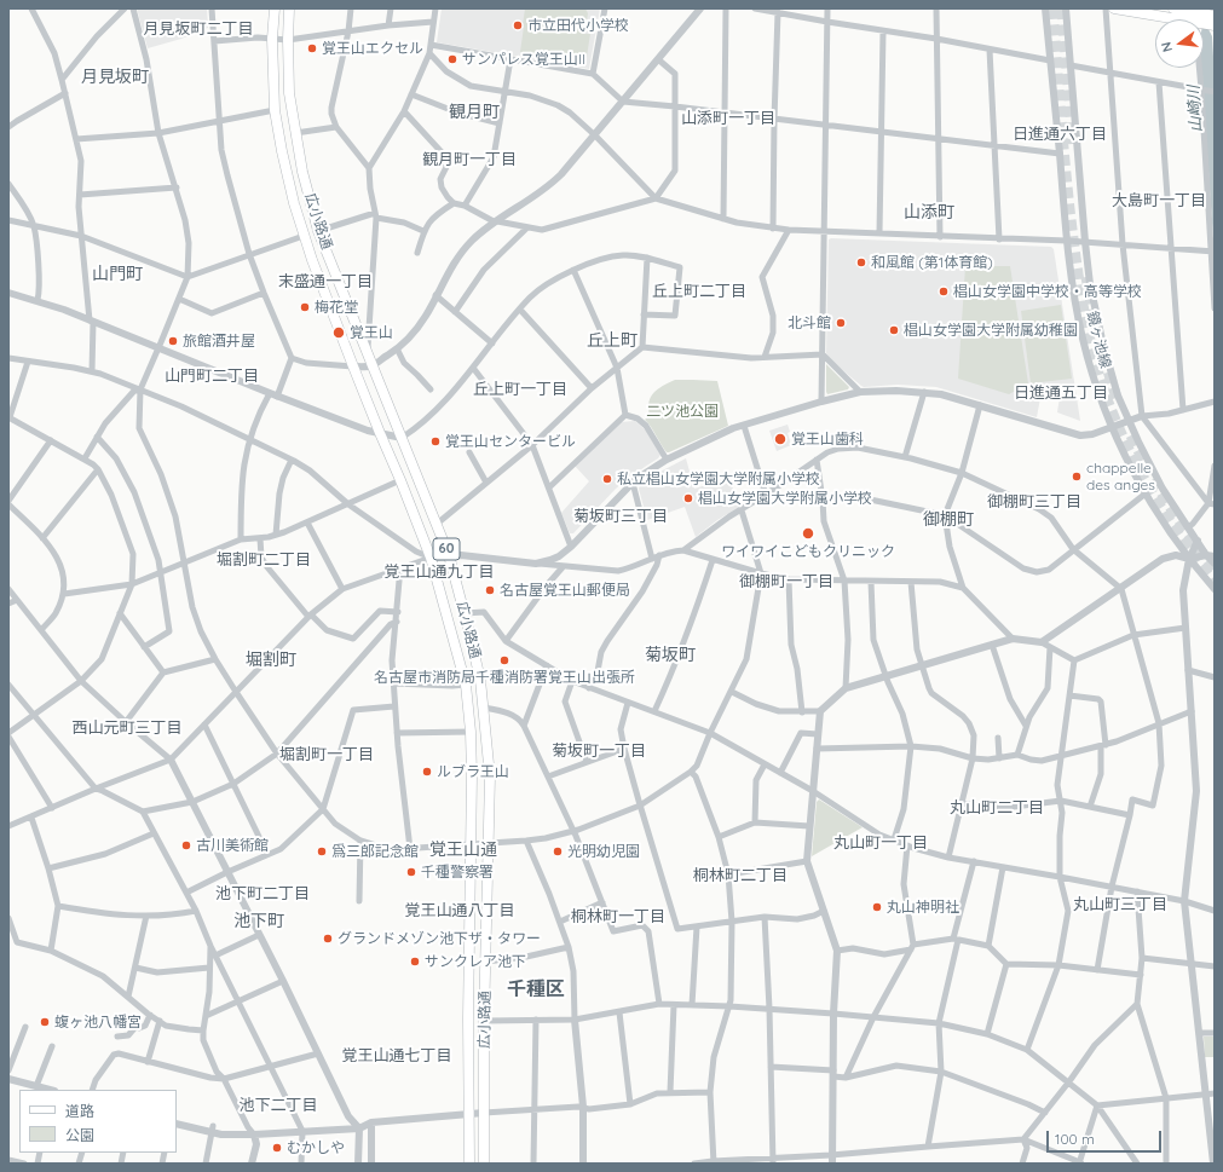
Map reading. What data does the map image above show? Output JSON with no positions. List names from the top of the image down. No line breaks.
{"streets":{"main road":["広小路通","60"],"street":["鏡ヶ池線"]},"districts":["月見坂町二丁目","月見坂町","観月町","山添町一丁目","日進通六丁目","観月町一丁目","大島町一丁目","山添町","山門町","末盛通一丁目","丘上町二丁目","丘上町","山門町二丁目","丘上町一丁目","日進通五丁目","御棚町三丁目","菊坂町三丁目","御棚町","堀割町二丁目","覚王山通九丁目","御棚町一丁目","菊坂町","堀割町","西山元町三丁目","菊坂町一丁目","堀割町一丁目","丸山町二丁目","丸山町一丁目","覚王山通","桐林町二丁目","池下町二丁目","丸山町三丁目","覚王山通八丁目","桐林町一丁目","池下町","千種区","覚王山通七丁目","池下二丁目"],"water":["山崎川"],"parks":["二ツ池公園"],"places":["市立田代小学校","覚王山エクセル","サンパレス覚王山II","和風館 (第1体育館)","椙山女学園中学校・高等学校","梅花堂","北斗館","椙山女学園大学附属幼稚園","覚王山","旅館酒井屋","覚王山歯科","覚王山センタービル","chappelle des anges","私立椙山女学園大学附属小学校","椙山女学園大学附属小学校","ワイワイこどもクリニック","名古屋覚王山郵便局","名古屋市消防局千種消防署覚王山出張所","ルブラ王山","古川美術館","爲三郎記念館","光明幼児園","千種警察署","丸山神明社","グランドメゾン池下ザ・タワー","サンクレア池下","蝮ヶ池八幡宮","むかしや"],"legend":["道路","公園"],"scale_bar":"100 m","north":"left"}
